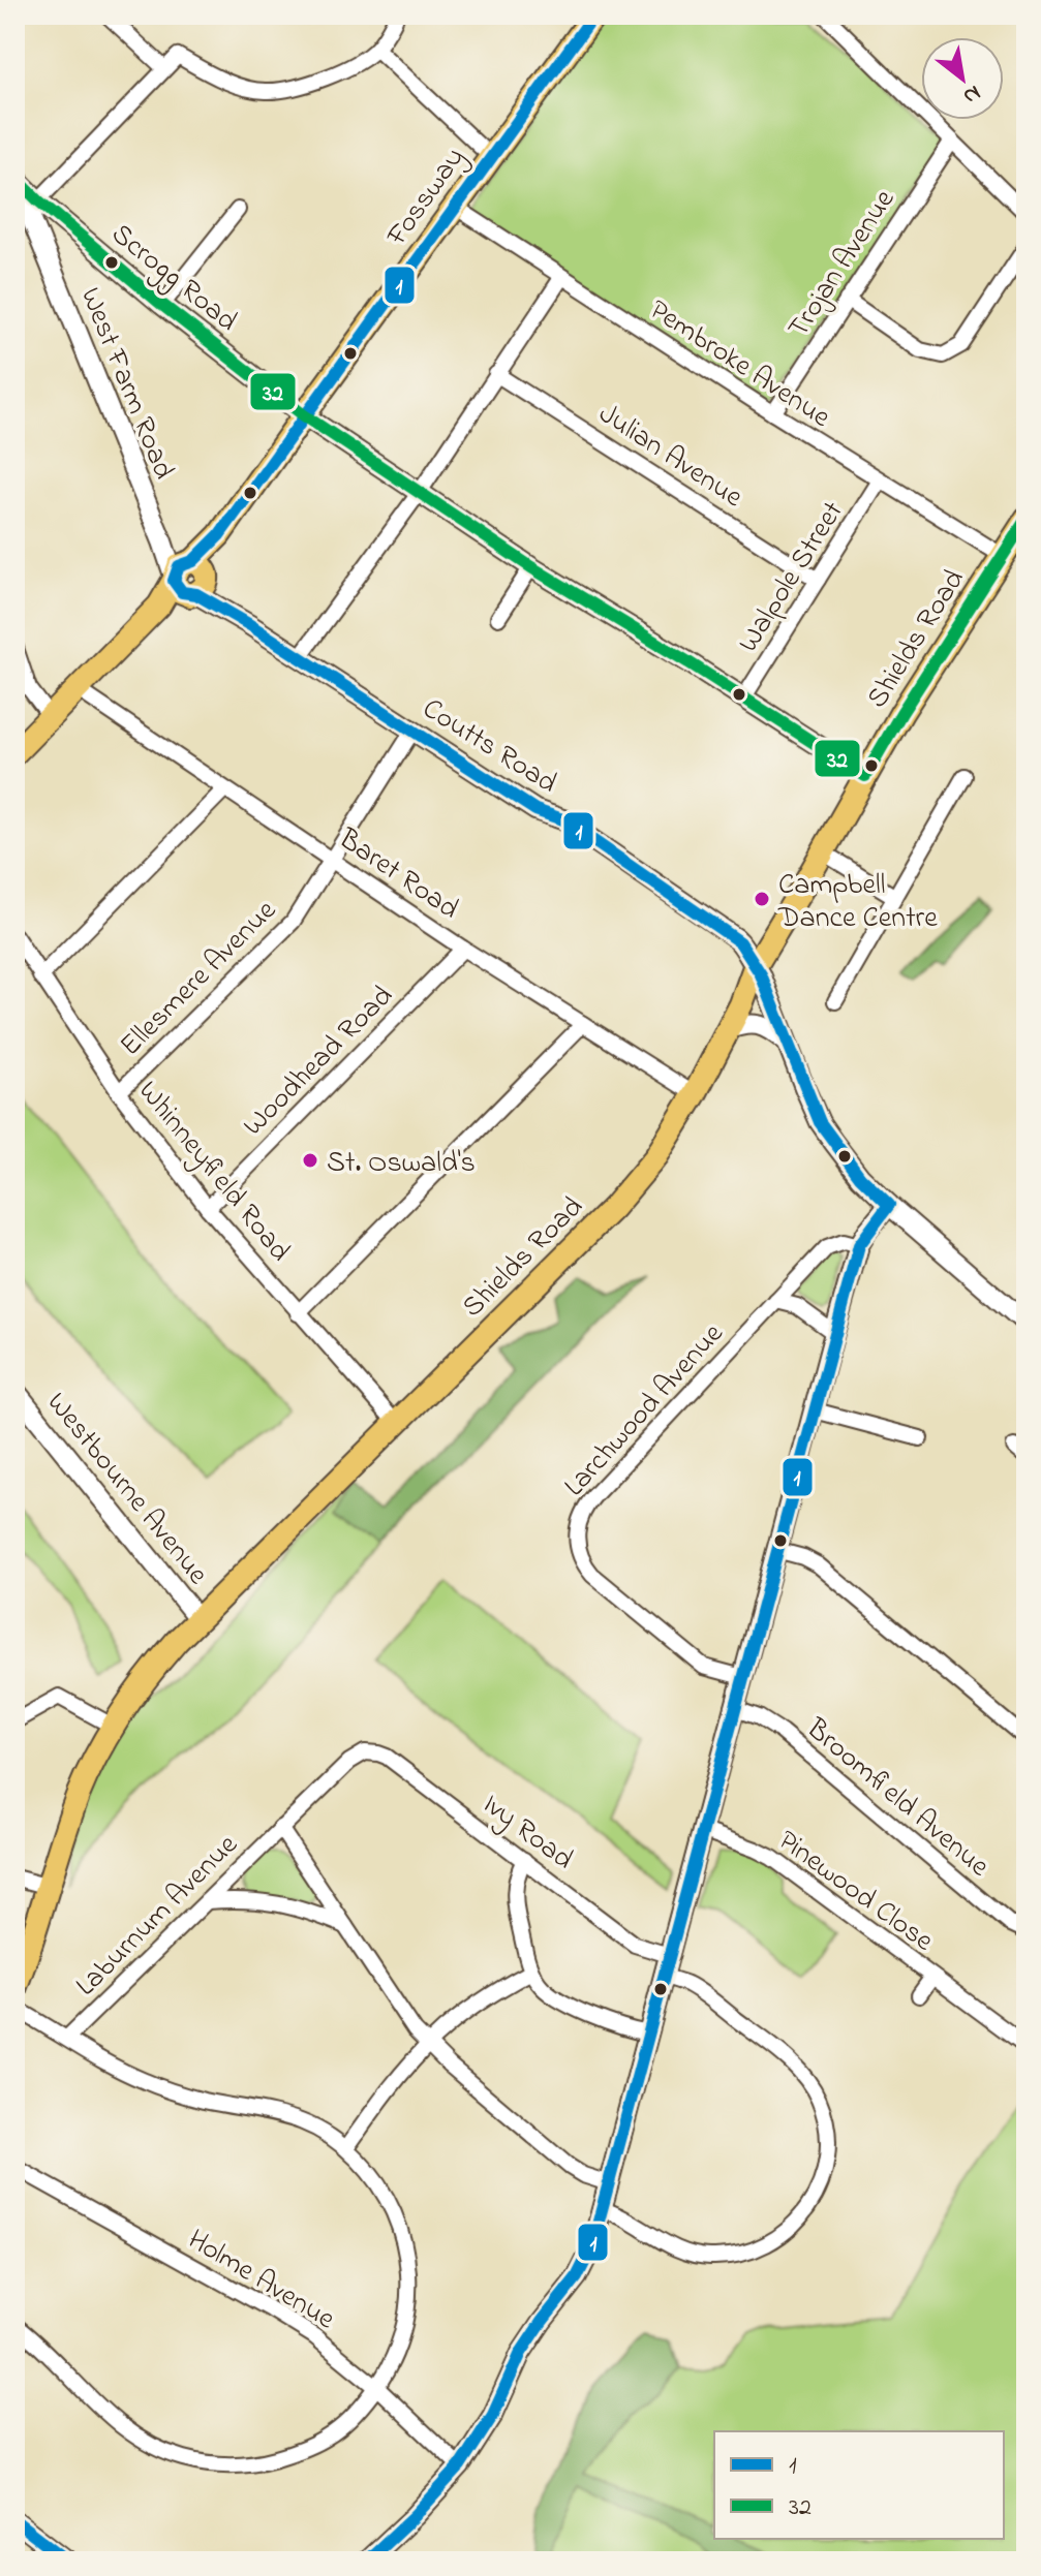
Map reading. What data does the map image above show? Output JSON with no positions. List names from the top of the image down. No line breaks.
{"streets":{"main road":["Fossway","Shields Road"],"street":["Trojan Avenue","Scrogg Road","Pembroke Avenue","West Farm Road","Julian Avenue","Walpole Street","Coutts Road","Baret Road","Ellesmere Avenue","Woodhead Road","Whinneyfield Road","Larchwood Avenue","Westbourne Avenue","Broomfield Avenue","Ivy Road","Pinewood Close","Laburnum Avenue","Holme Avenue"]},"crossings":[["Fossway","Scrogg Road"],["Fossway","Pembroke Avenue"],["Fossway","West Farm Road"],["Fossway","Coutts Road"],["Fossway","Baret Road"],["Trojan Avenue","Pembroke Avenue"],["Scrogg Road","West Farm Road"],["Scrogg Road","Walpole Street"],["Scrogg Road","Shields Road"],["Pembroke Avenue","Walpole Street"],["Pembroke Avenue","Shields Road"],["West Farm Road","Coutts Road"],["Julian Avenue","Walpole Street"],["Shields Road","Coutts Road"],["Shields Road","Baret Road"],["Shields Road","Whinneyfield Road"],["Shields Road","Westbourne Avenue"],["Coutts Road","Ellesmere Avenue"],["Baret Road","Ellesmere Avenue"],["Baret Road","Woodhead Road"],["Ellesmere Avenue","Whinneyfield Road"],["Woodhead Road","Whinneyfield Road"],["Ivy Road","Laburnum Avenue"]],"places":["Campbell Dance Centre","St. Oswald's"],"lines":["transit line 1","transit line 32"],"legend":["1","32"],"north":"bottom right"}
